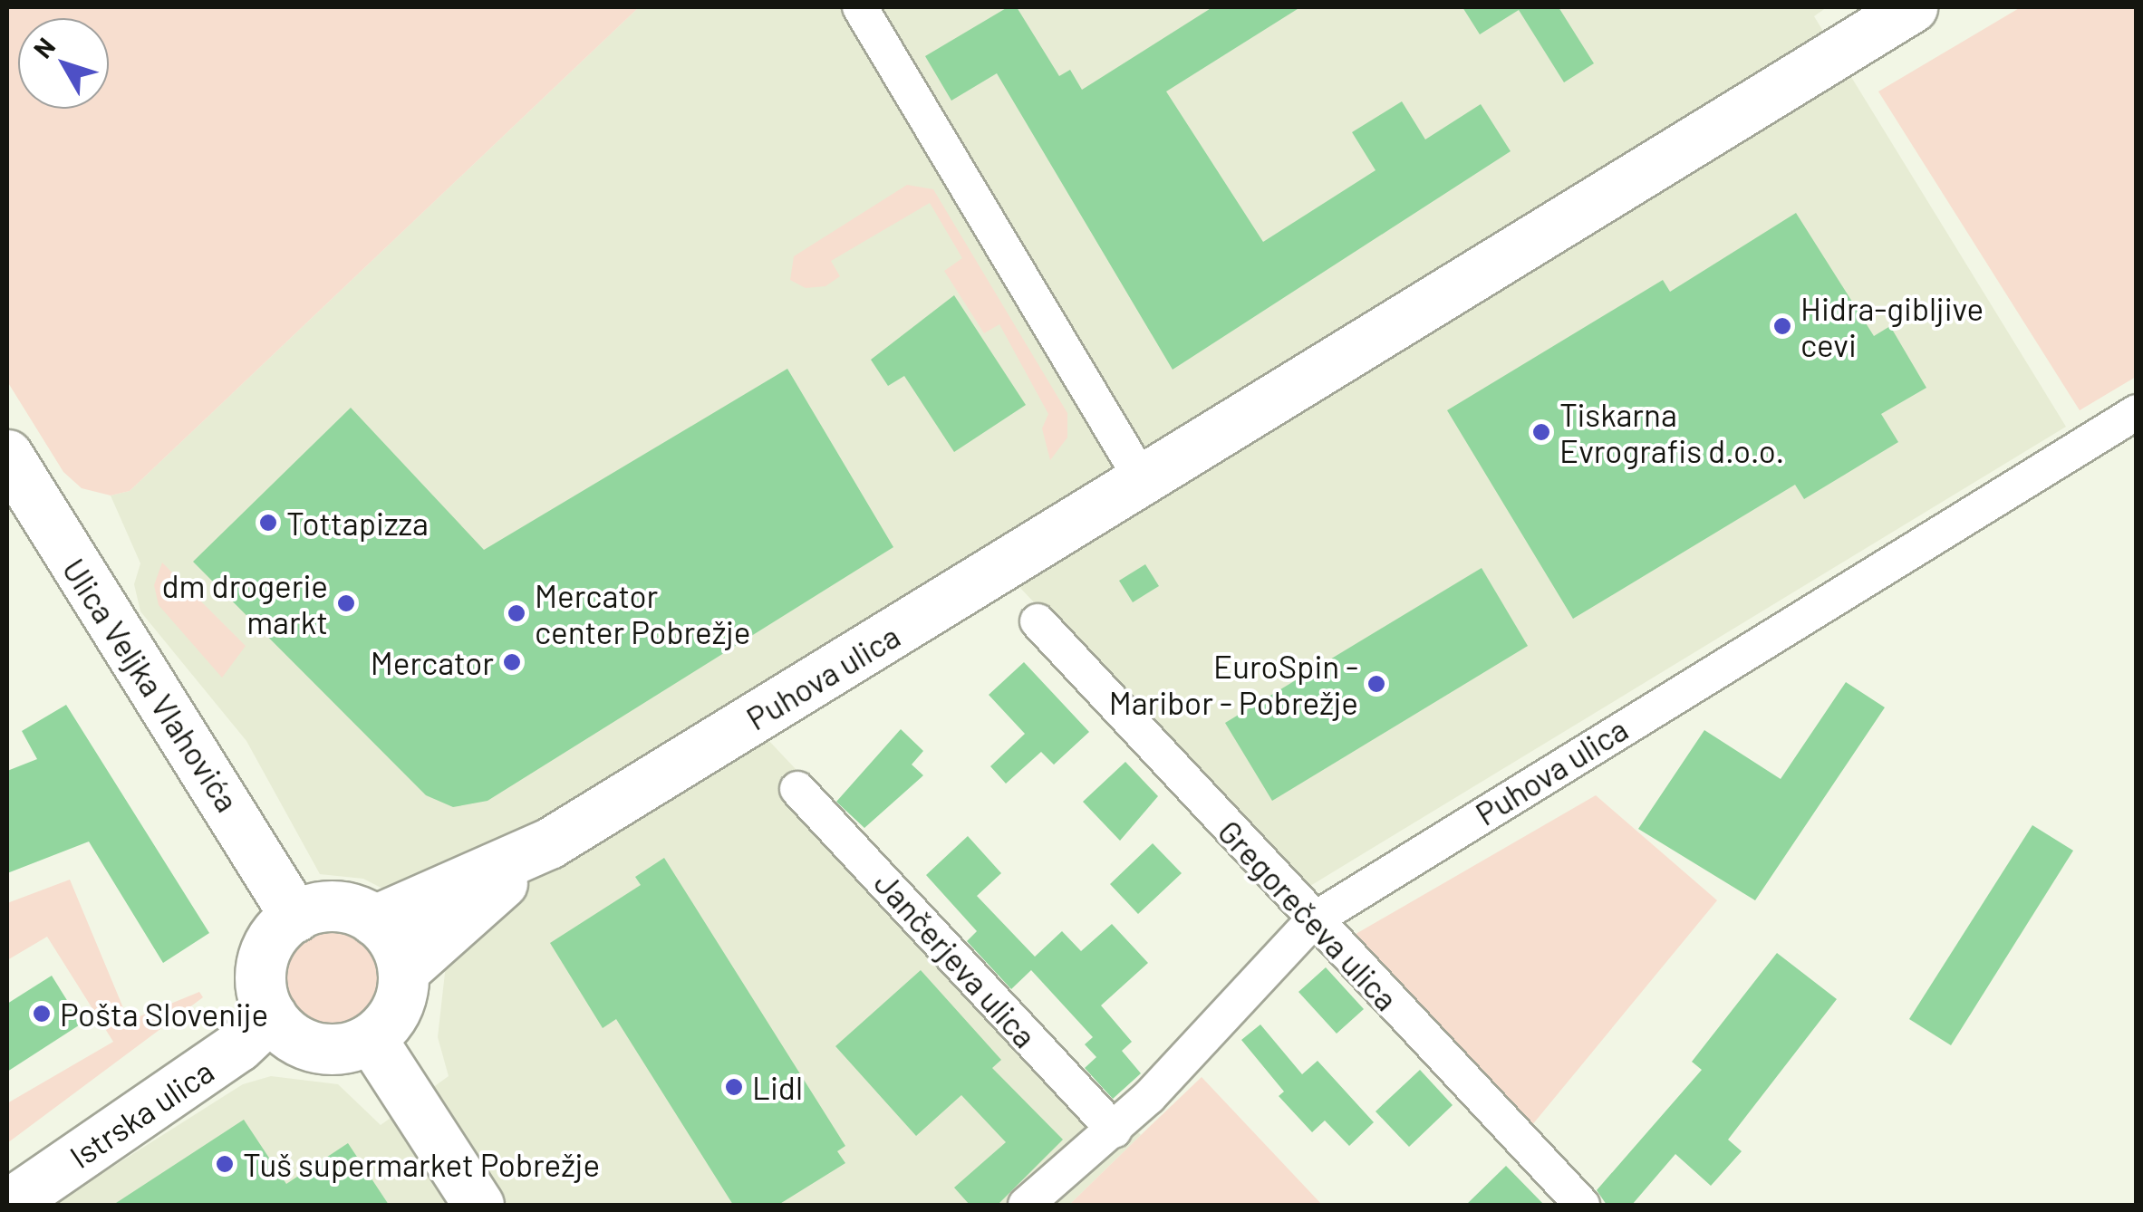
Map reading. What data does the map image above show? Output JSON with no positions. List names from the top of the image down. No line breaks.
{"streets":{"street":["Puhova ulica","Ulica Veljka Vlahovića","Gregorečeva ulica","Jančerjeva ulica","Istrska ulica"]},"crossings":[["Puhova ulica","Gregorečeva ulica"],["Puhova ulica","Jančerjeva ulica"],["Ulica Veljka Vlahovića","Istrska ulica"]],"places":["Hidra-gibljive cevi","Tiskarna Evrografis d.o.o.","Tottapizza","dm drogerie markt","Mercator center Pobrežje","Mercator","EuroSpin - Maribor - Pobrežje","Pošta Slovenije","Lidl","Tuš supermarket Pobrežje"],"north":"top left"}
